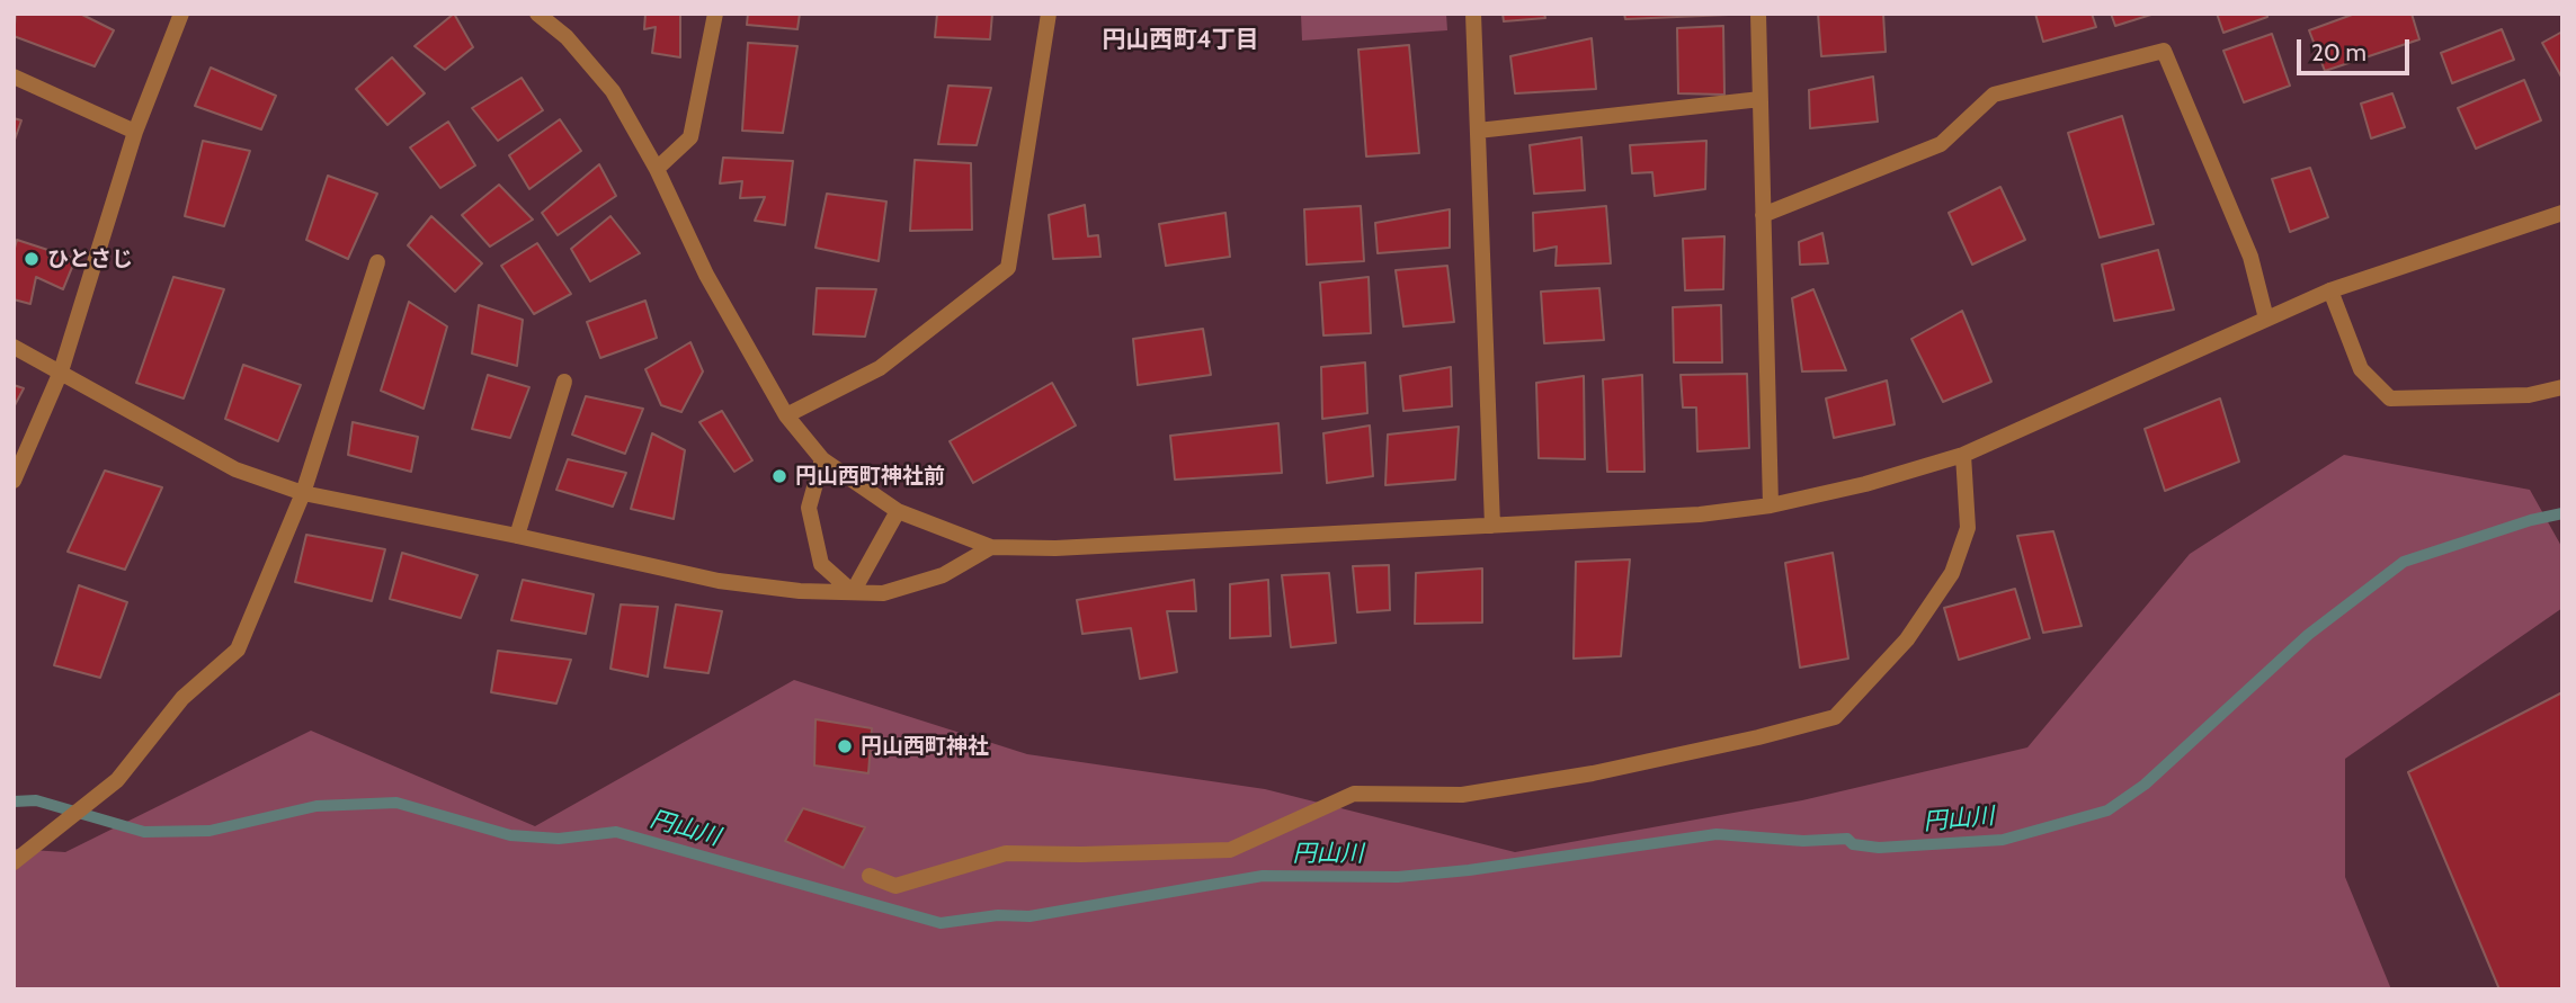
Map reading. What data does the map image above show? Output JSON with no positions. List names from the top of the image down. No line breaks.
{"districts":["円山西町4丁目"],"water":["円山川"],"places":["ひとさじ","円山西町神社前","円山西町神社"],"scale_bar":"20 m"}
